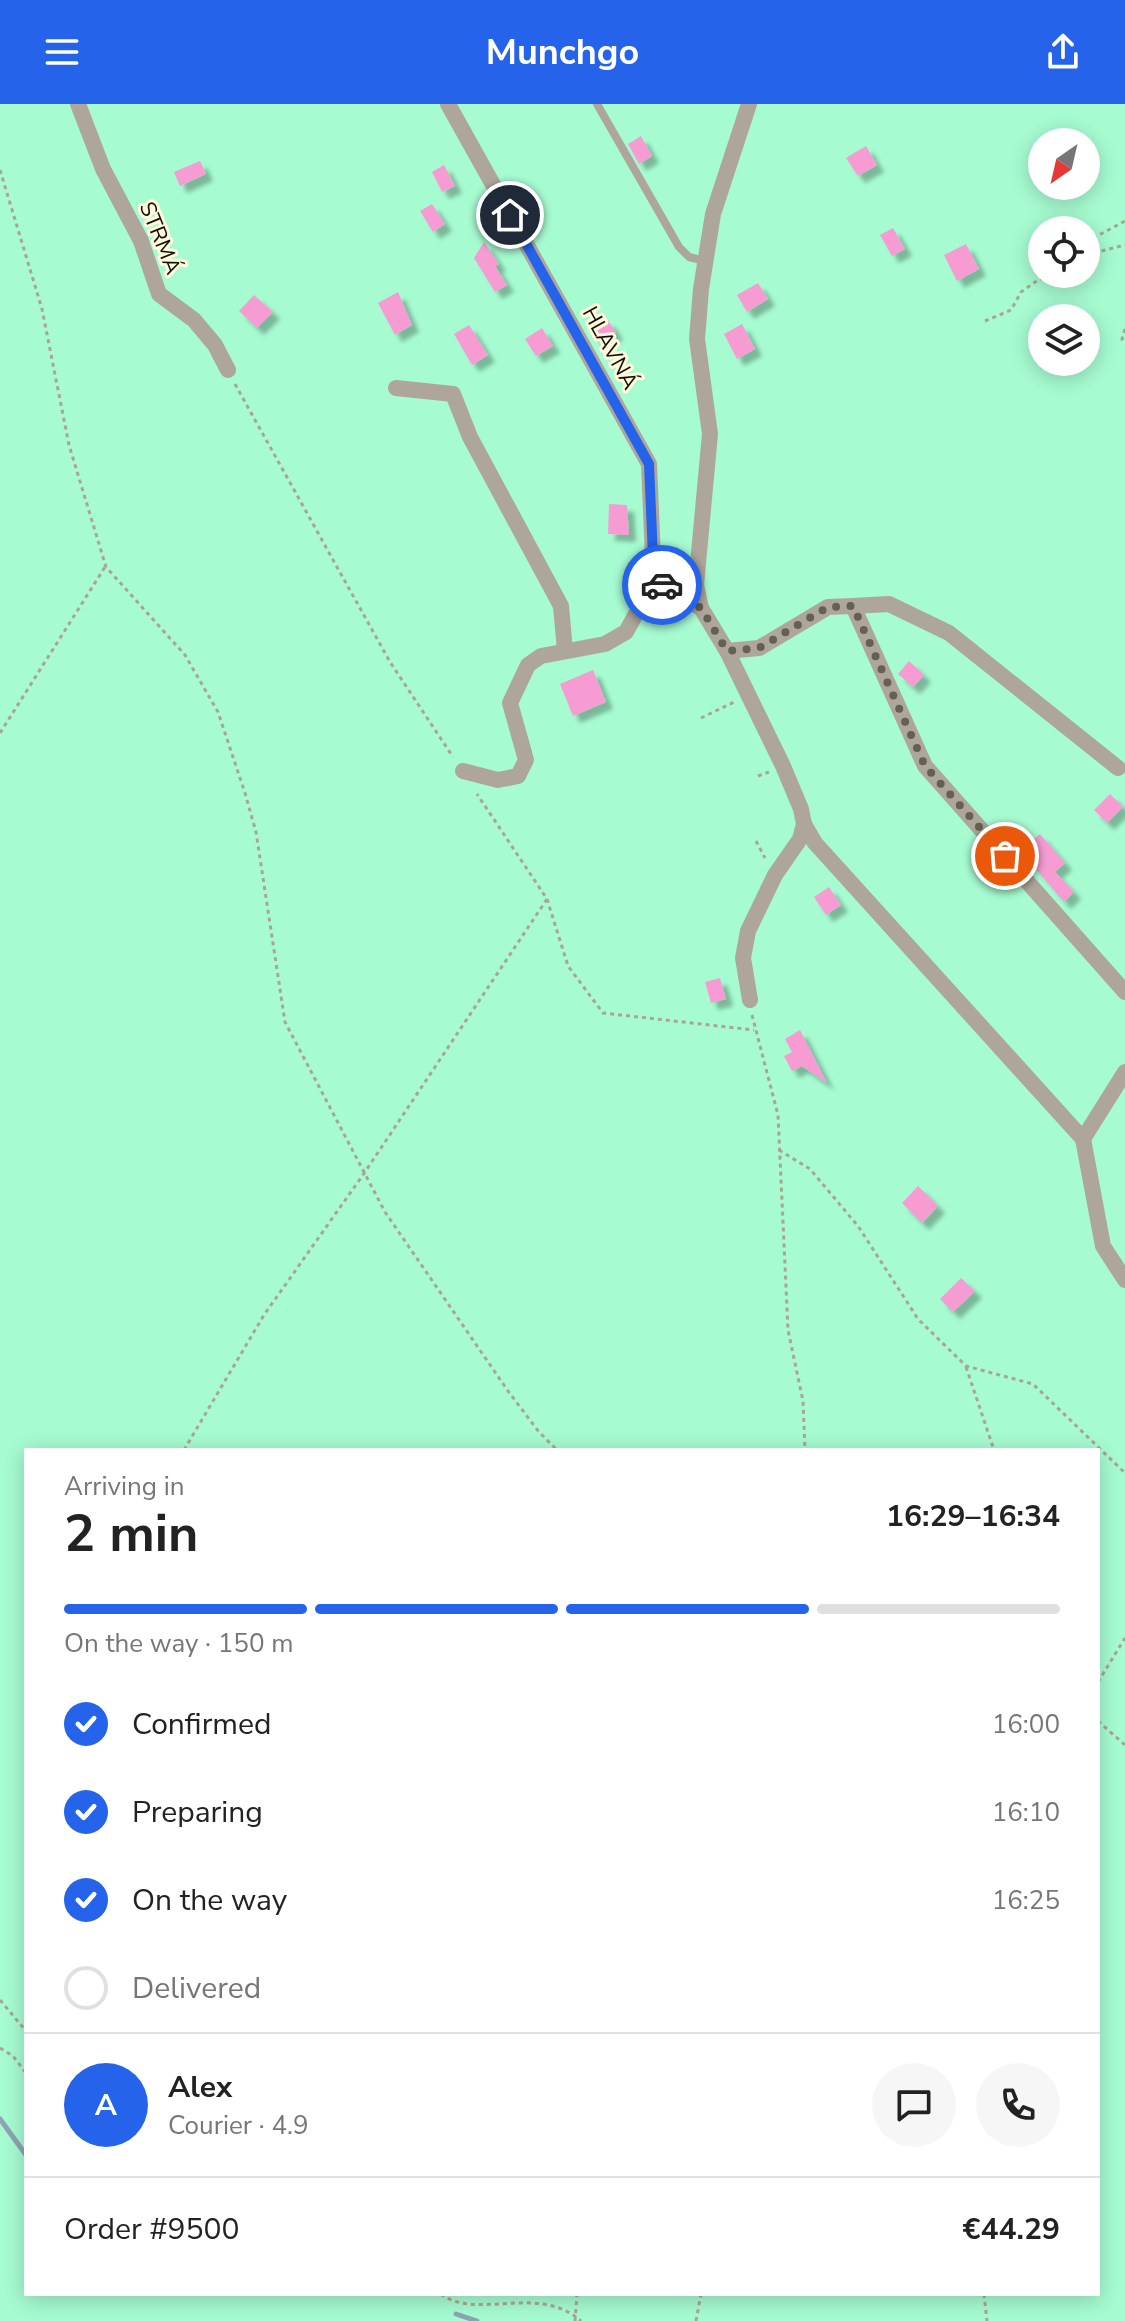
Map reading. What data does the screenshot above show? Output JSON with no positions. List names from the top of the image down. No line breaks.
{"streets":{"street":["STRMÁ","HLAVNÁ"]},"north":"bottom left","page":{"header":"Munchgo","heading":["2 min","Arriving in","16:29–16:34"],"panel":["Alex","Courier · 4.9","Order #9500","€44.29"],"bar":"On the way · 150 m","list":[["Confirmed","16:00"],["Preparing","16:10"],["On the way","16:25"],"Delivered"],"round":"A"}}
